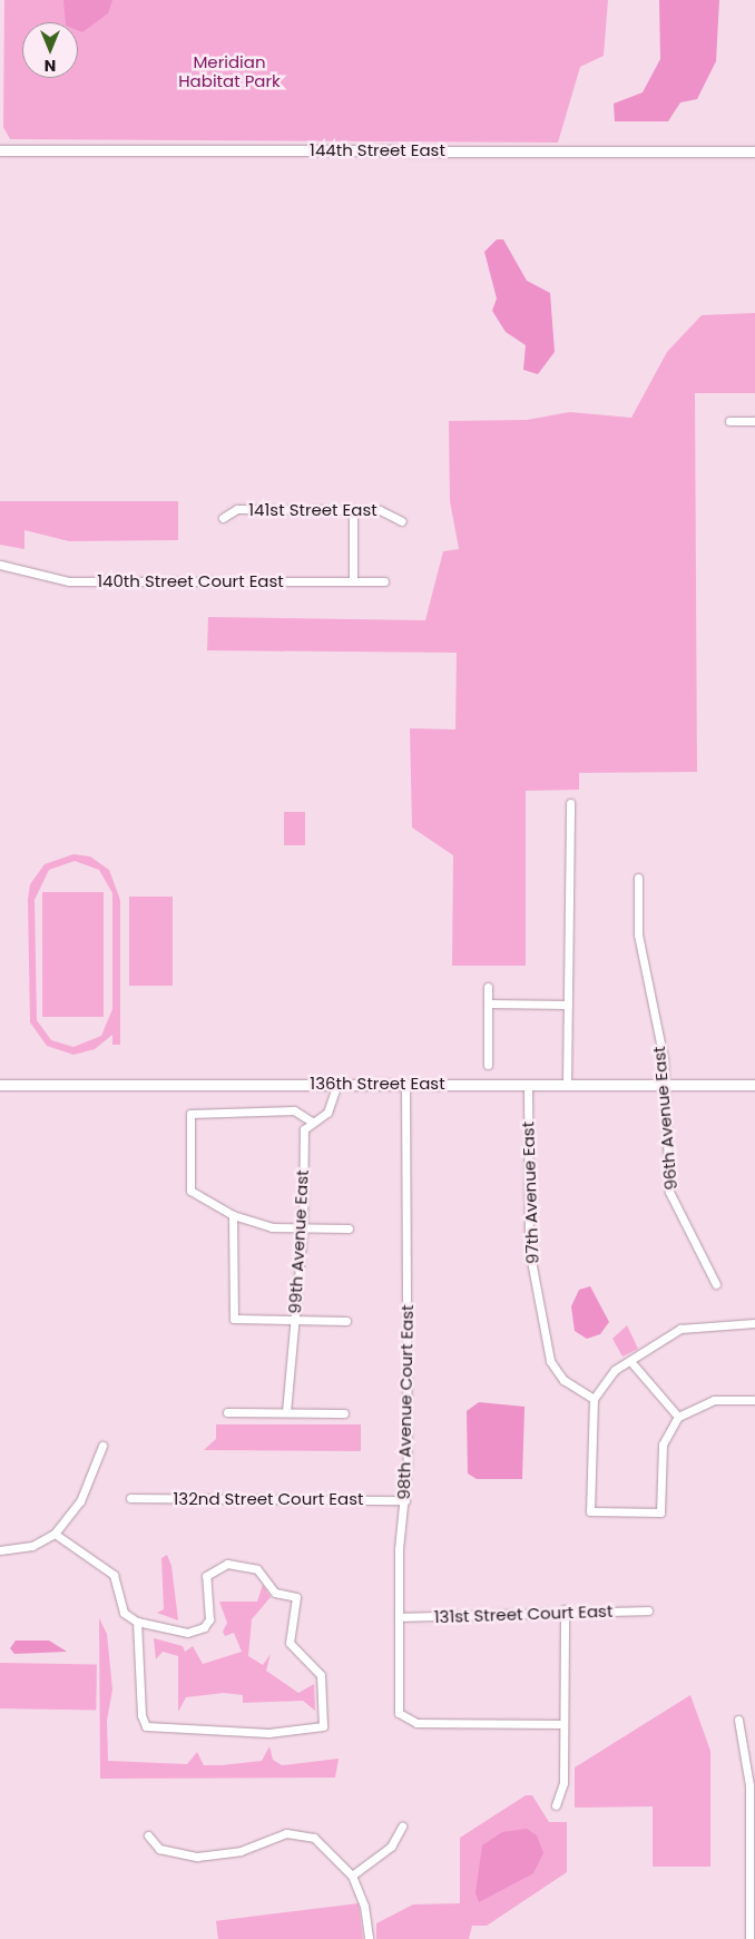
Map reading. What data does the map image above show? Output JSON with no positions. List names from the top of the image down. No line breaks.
{"streets":{"street":["144th Street East","141st Street East","140th Street Court East","136th Street East","96th Avenue East","97th Avenue East","99th Avenue East","98th Avenue Court East","132nd Street Court East","131st Street Court East"]},"crossings":[["136th Street East","96th Avenue East"],["136th Street East","97th Avenue East"],["136th Street East","99th Avenue East"],["136th Street East","98th Avenue Court East"],["98th Avenue Court East","132nd Street Court East"],["98th Avenue Court East","131st Street Court East"]],"parks":["Meridian Habitat Park"],"north":"bottom"}
